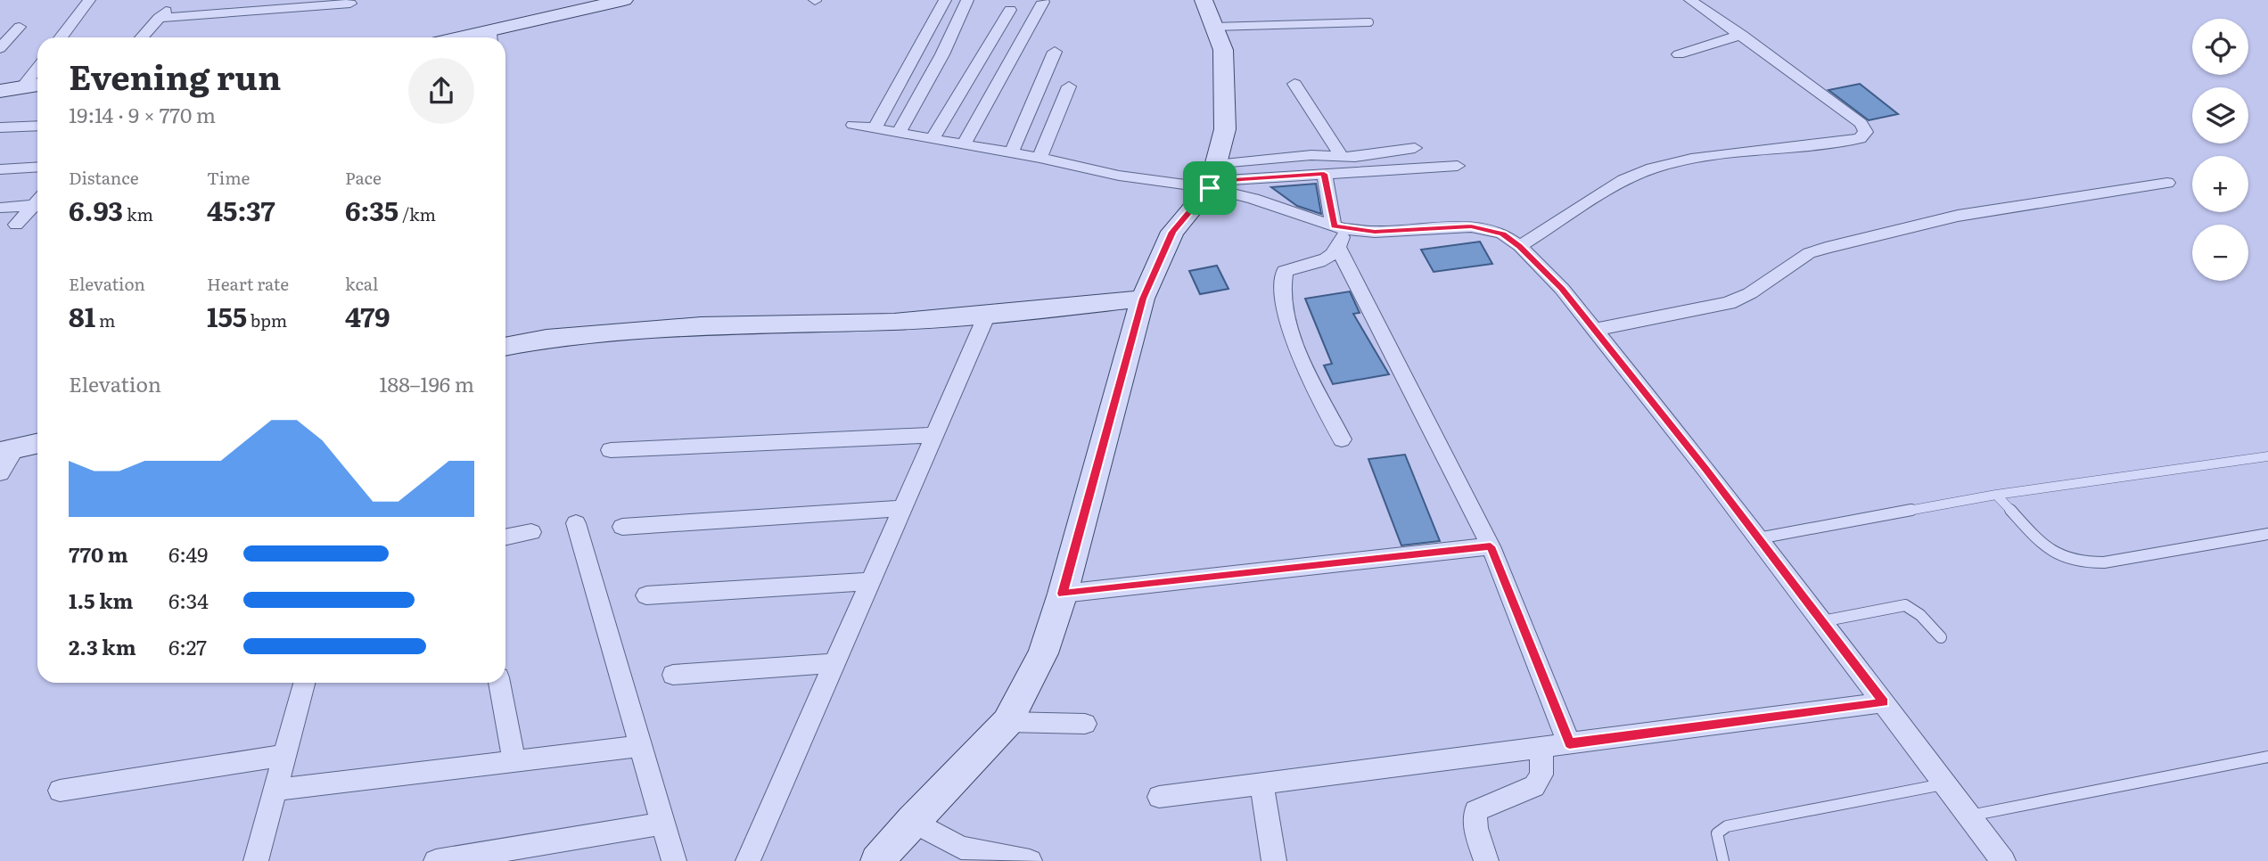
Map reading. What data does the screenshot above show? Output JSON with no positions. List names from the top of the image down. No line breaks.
{"page":{"map_buttons":["+","−"],"heading":["Evening run","19:14 · 9 × 770 m"],"stats":[["Distance","6.93 km"],["Time","45:37"],["Pace","6:35 /km"],["Elevation","81 m"],["Heart rate","155 bpm"],["kcal","479"]],"chart":["Elevation","188–196 m"],"list":[{"name":"770 m","note":"6:49"},{"name":"1.5 km","note":"6:34"},{"name":"2.3 km","note":"6:27"}]}}
